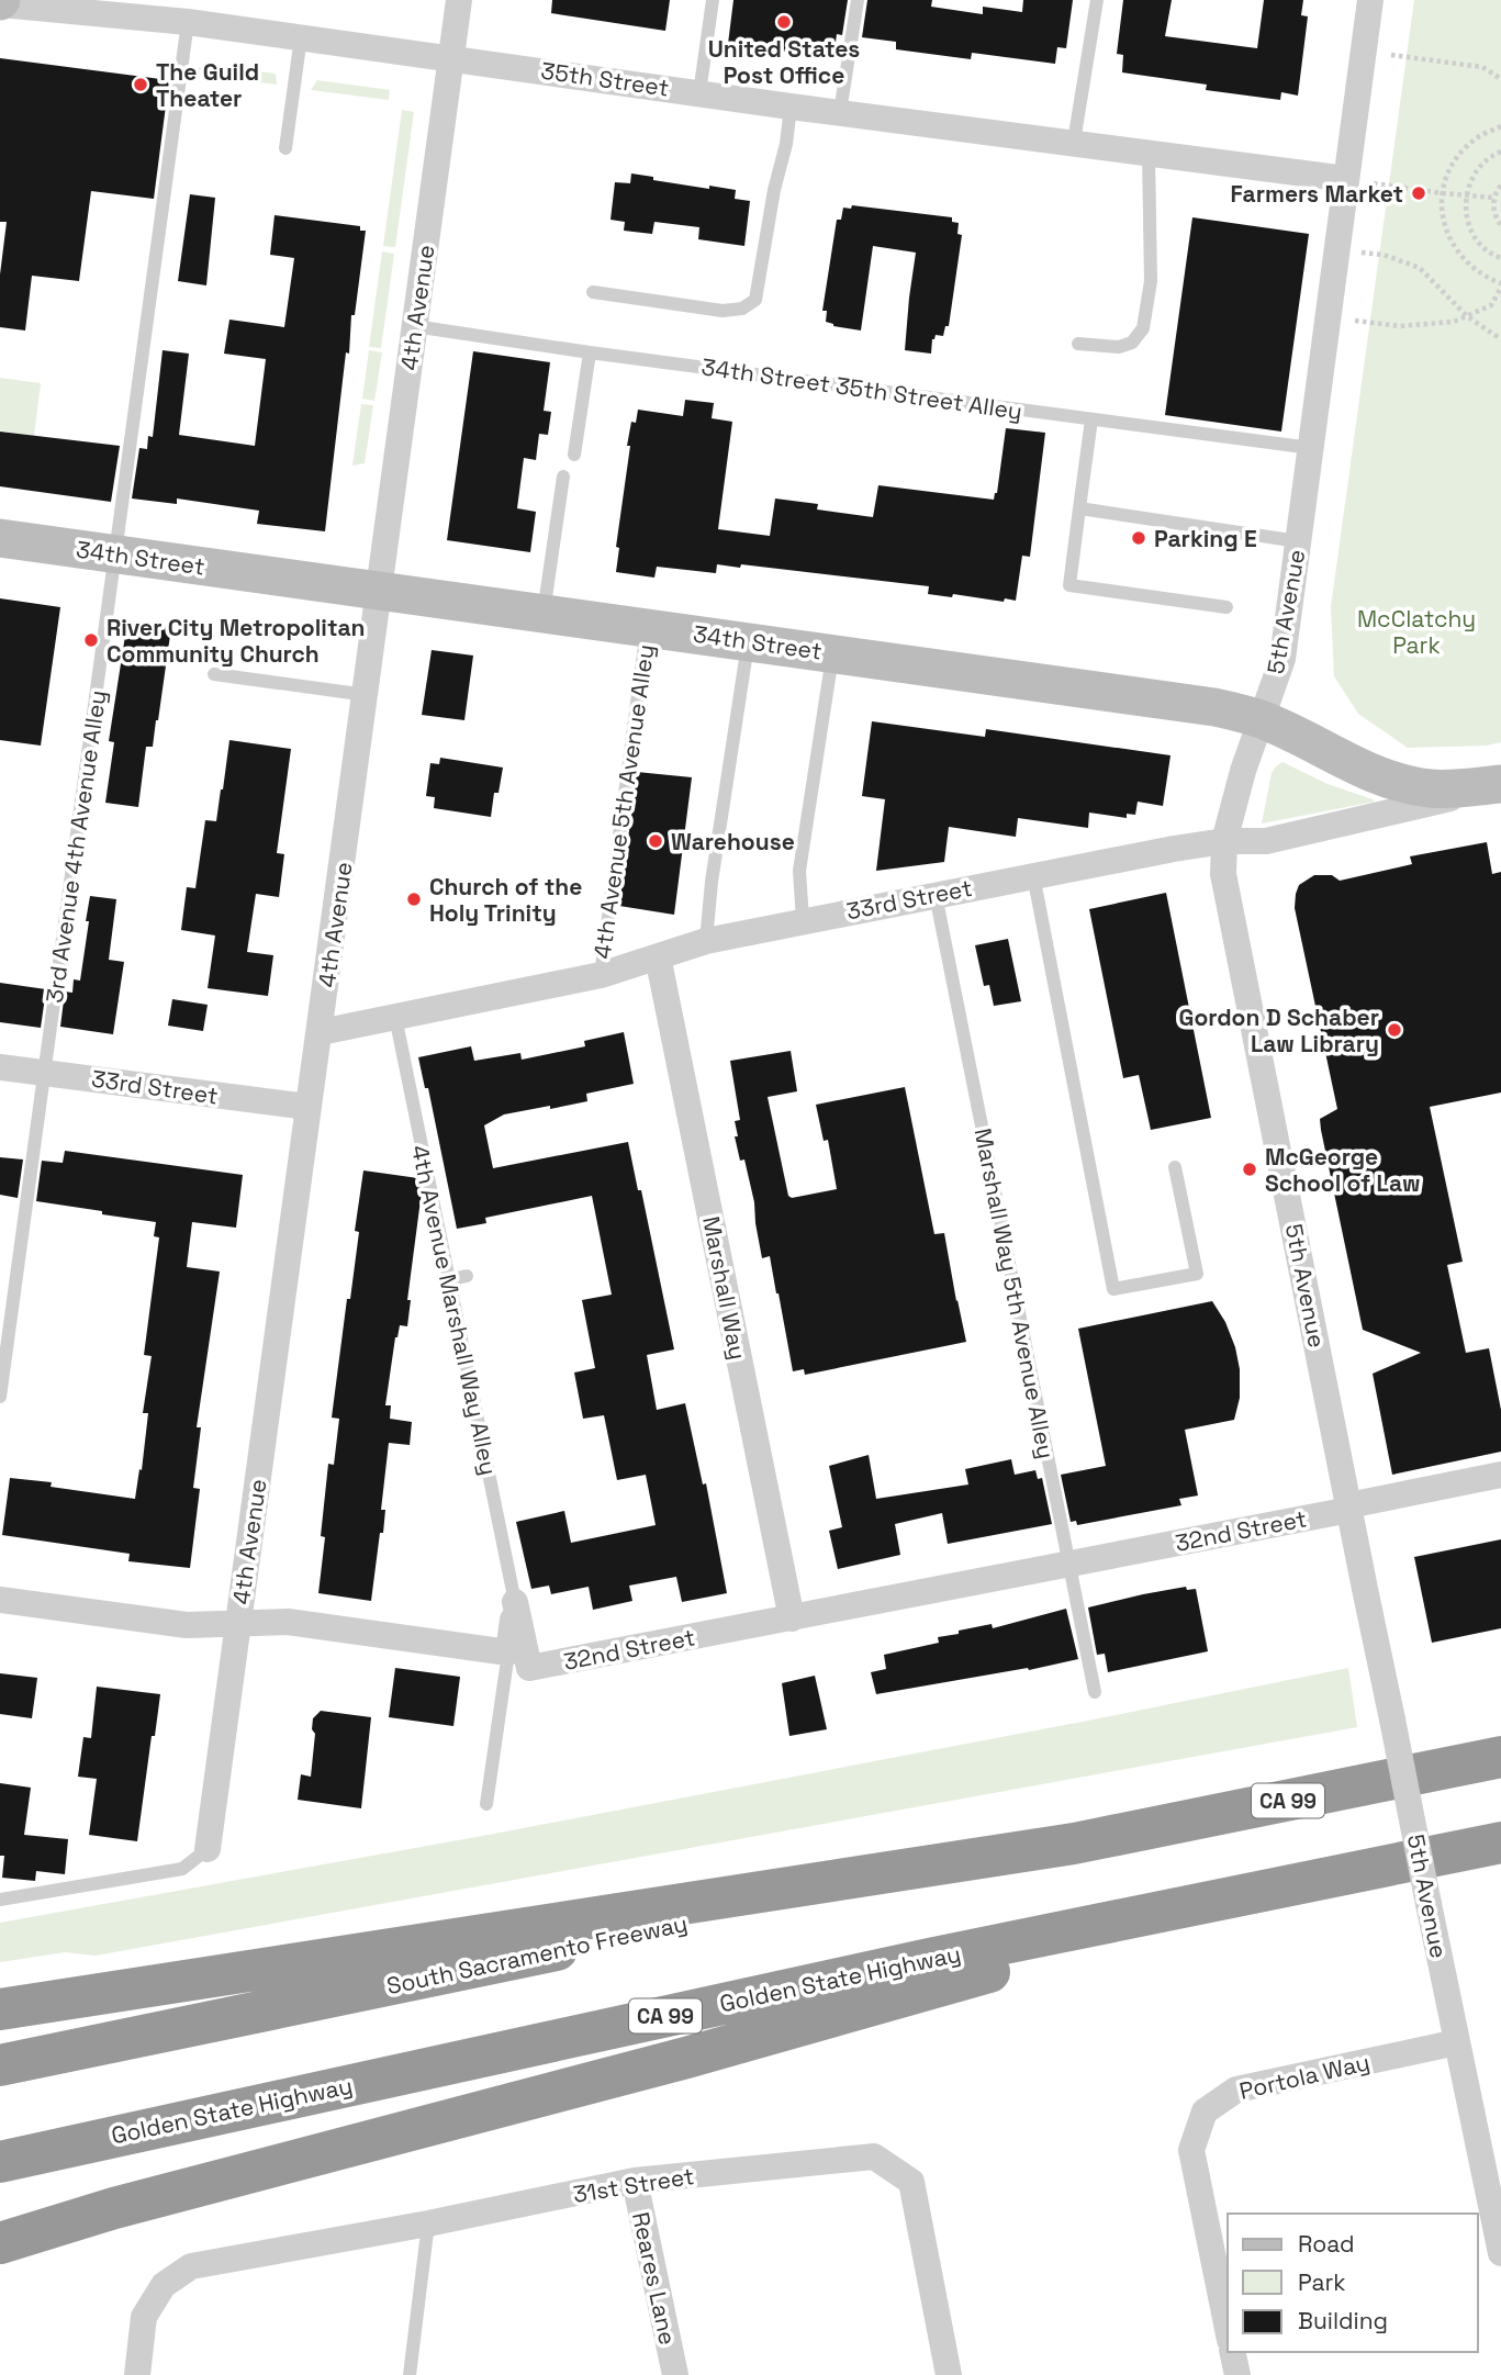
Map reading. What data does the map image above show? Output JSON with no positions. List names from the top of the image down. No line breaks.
{"streets":{"highway":["CA 99","South Sacramento Freeway","Golden State Highway"],"street":["35th Street","4th Avenue","34th Street","5th Avenue","33rd Street","Marshall Way","32nd Street","Portola Way","31st Street","Reares Lane"],"lane":["34th Street 35th Street Alley","4th Avenue 5th Avenue Alley","3rd Avenue 4th Avenue Alley","Marshall Way 5th Avenue Alley","4th Avenue Marshall Way Alley"]},"crossings":[["35th Street","4th Avenue"],["35th Street","5th Avenue"],["35th Street","3rd Avenue 4th Avenue Alley"],["4th Avenue","34th Street 35th Street Alley"],["4th Avenue","34th Street"],["4th Avenue","33rd Street"],["34th Street 35th Street Alley","5th Avenue"],["34th Street","5th Avenue"],["34th Street","4th Avenue 5th Avenue Alley"],["34th Street","3rd Avenue 4th Avenue Alley"],["34th Street","33rd Street"],["5th Avenue","33rd Street"],["5th Avenue","32nd Street"],["5th Avenue","Portola Way"],["4th Avenue 5th Avenue Alley","33rd Street"],["3rd Avenue 4th Avenue Alley","33rd Street"],["33rd Street","Marshall Way"],["33rd Street","Marshall Way 5th Avenue Alley"],["33rd Street","4th Avenue Marshall Way Alley"],["Marshall Way","32nd Street"],["Marshall Way 5th Avenue Alley","32nd Street"],["4th Avenue Marshall Way Alley","32nd Street"],["CA 99","South Sacramento Freeway"],["31st Street","Reares Lane"]],"parks":["McClatchy Park"],"places":["United States Post Office","The Guild Theater","Farmers Market","Parking E","River City Metropolitan Community Church","Warehouse","Church of the Holy Trinity","Gordon D Schaber Law Library","McGeorge School of Law"],"legend":["Road","Park","Building"]}
